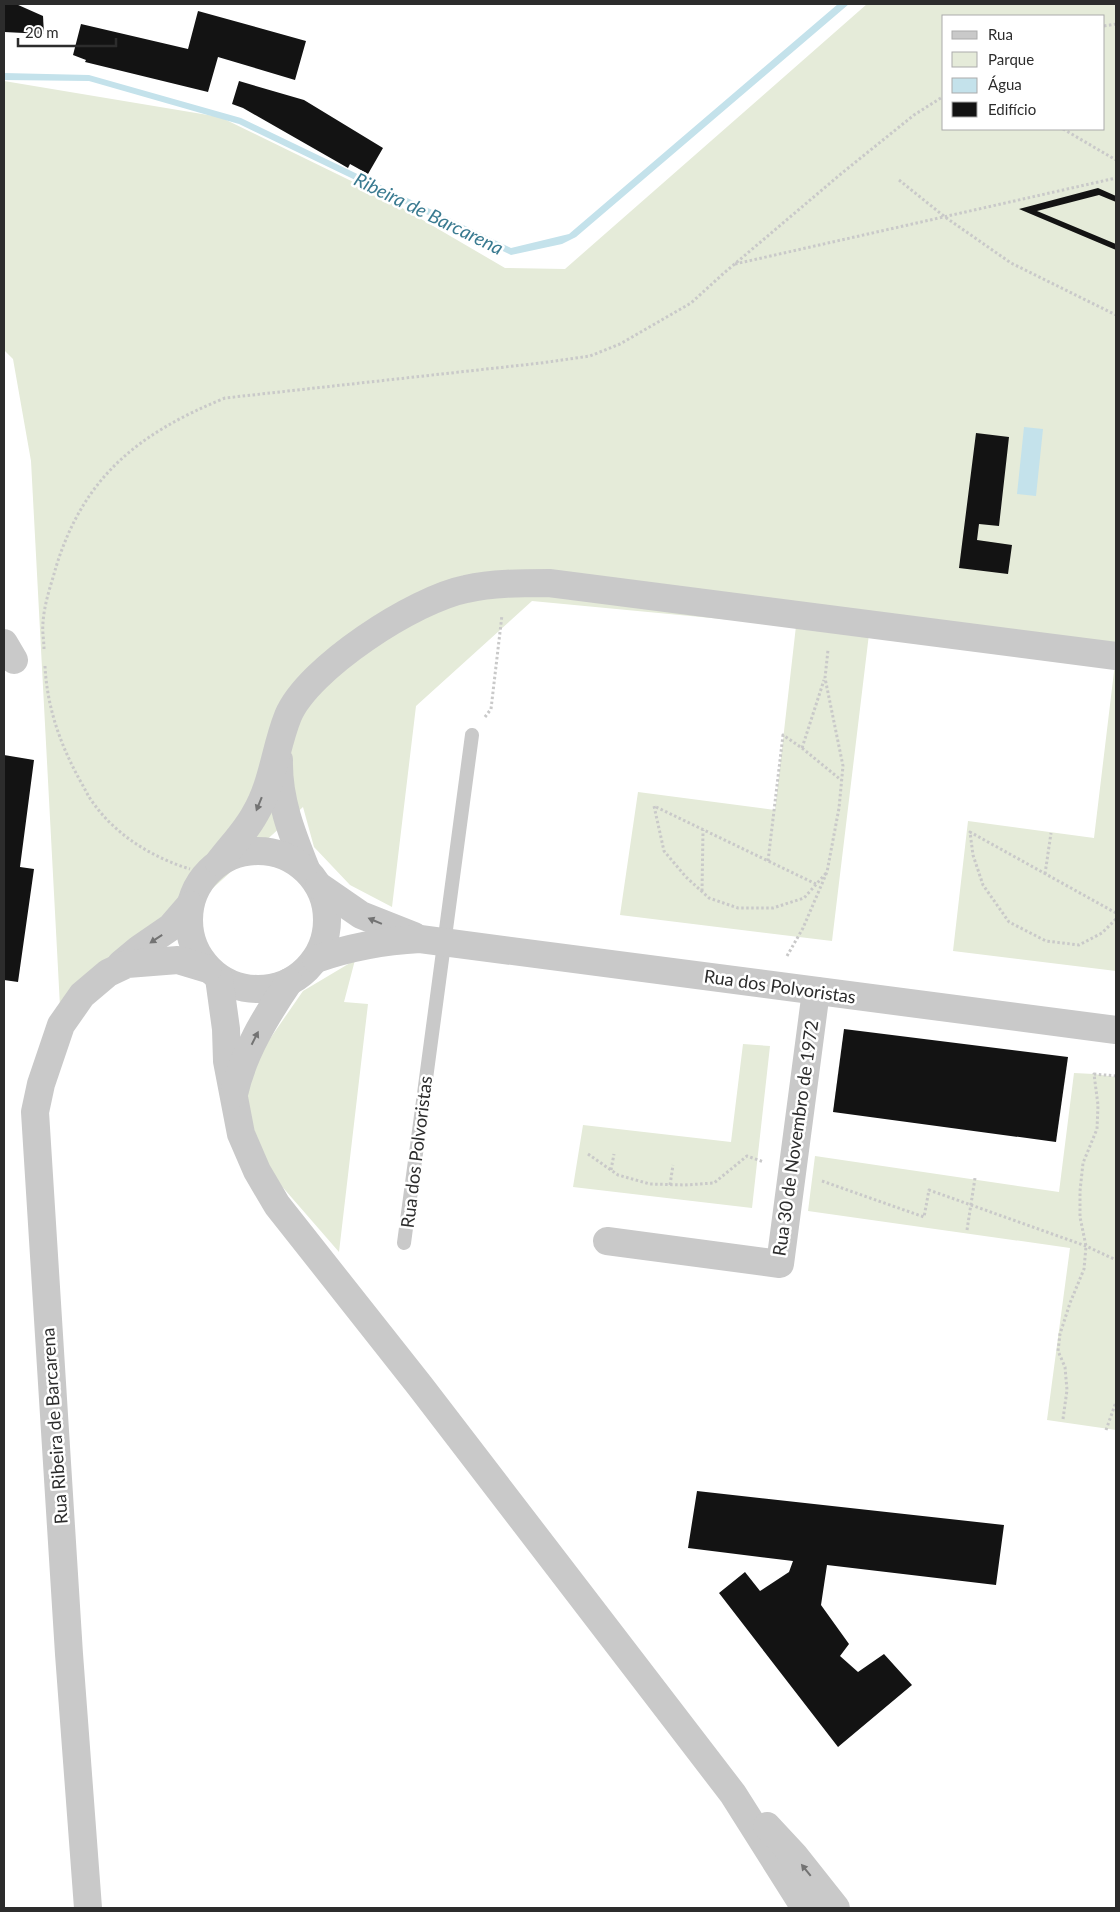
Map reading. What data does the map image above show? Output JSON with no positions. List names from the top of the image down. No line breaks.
{"streets":{"street":["Rua dos Polvoristas","Rua 30 de Novembro de 1972","Rua Ribeira de Barcarena"]},"crossings":[["Rua dos Polvoristas","Rua 30 de Novembro de 1972"],["Rua dos Polvoristas","Rua Ribeira de Barcarena"]],"water":["Ribeira de Barcarena"],"legend":["Rua","Parque","Água","Edifício"],"scale_bar":"20 m"}
